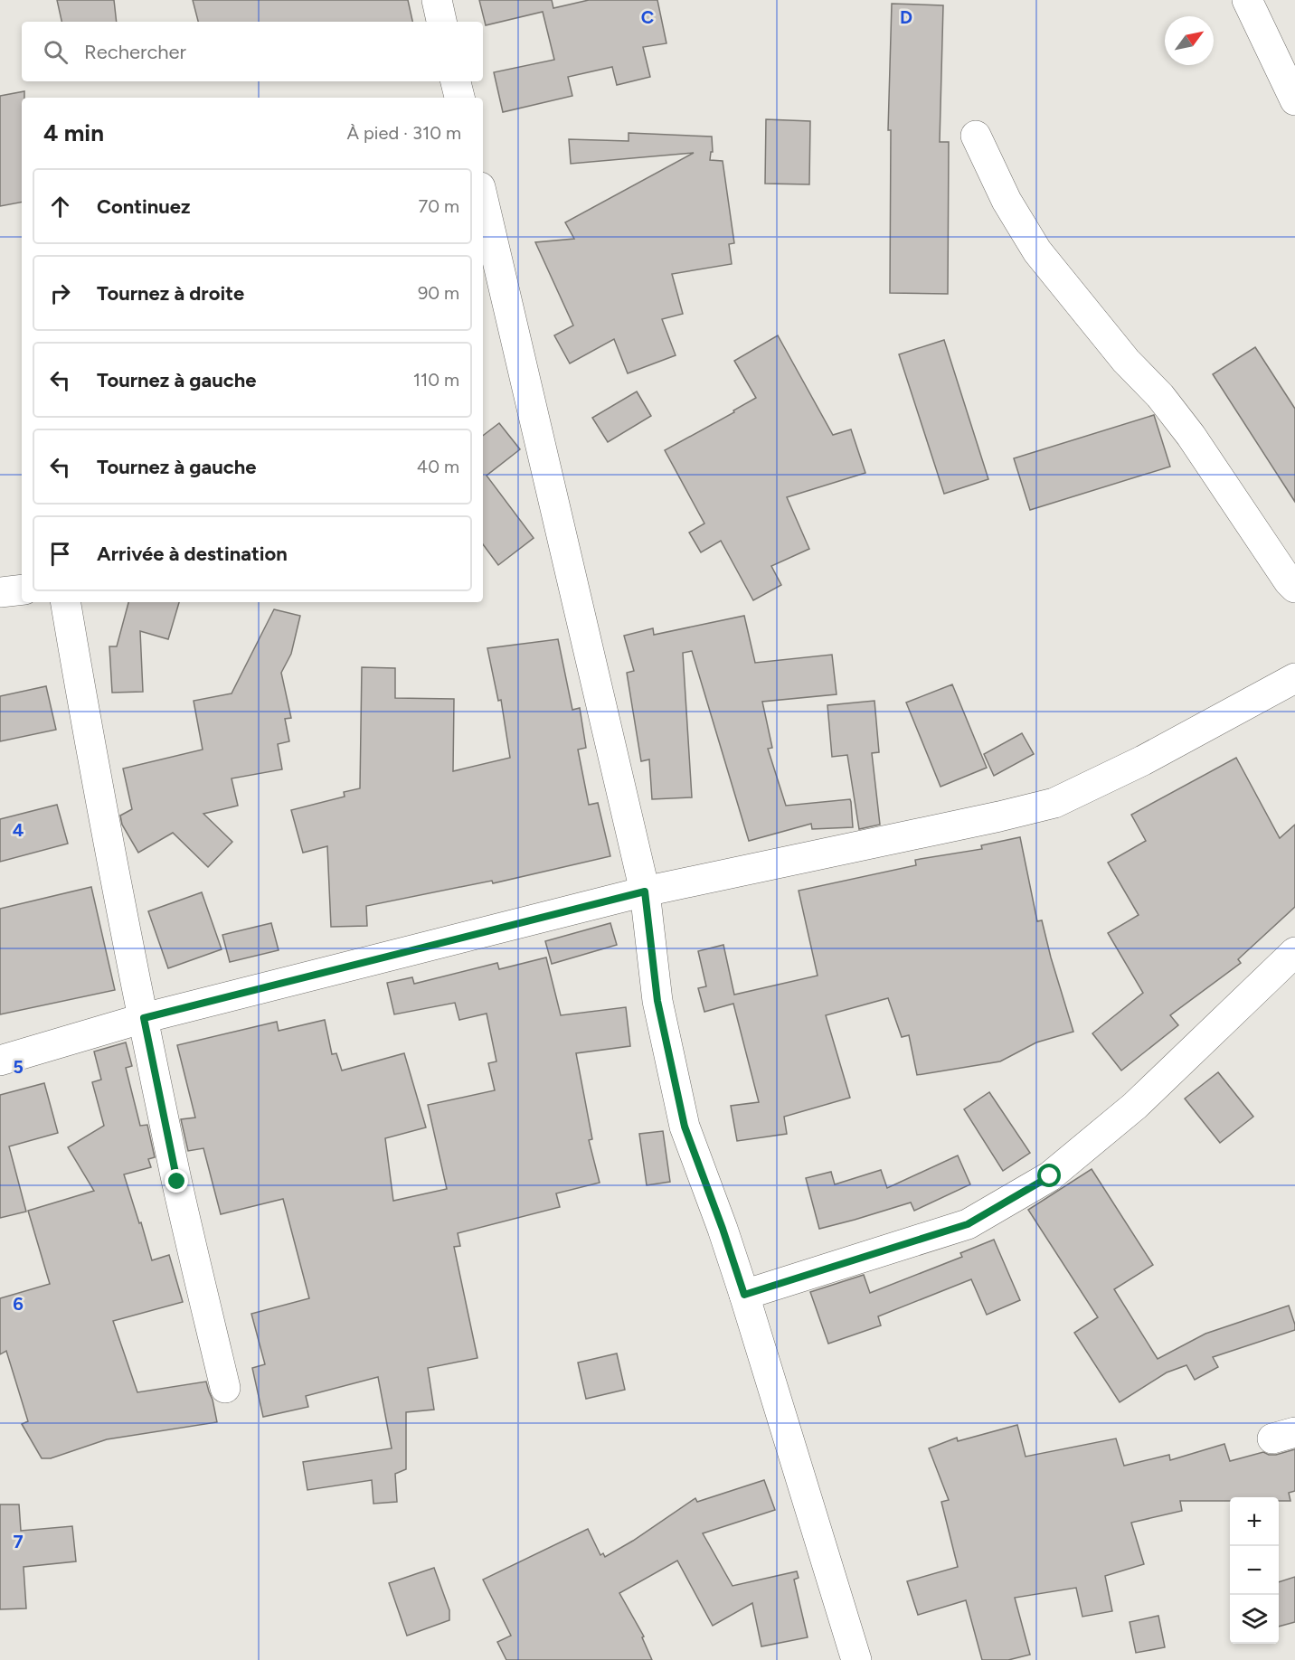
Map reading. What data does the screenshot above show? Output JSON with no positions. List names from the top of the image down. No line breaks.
{"north":"top right","page":{"search":"Rechercher","heading":["4 min","À pied · 310 m"],"list":[["Continuez","70 m"],["Tournez à droite","90 m"],["Tournez à gauche","110 m"],["Tournez à gauche","40 m"],"Arrivée à destination"],"map_buttons":["+","−"]},"grid":{"columns":["C","D"],"rows":["4","5","6","7"]}}
